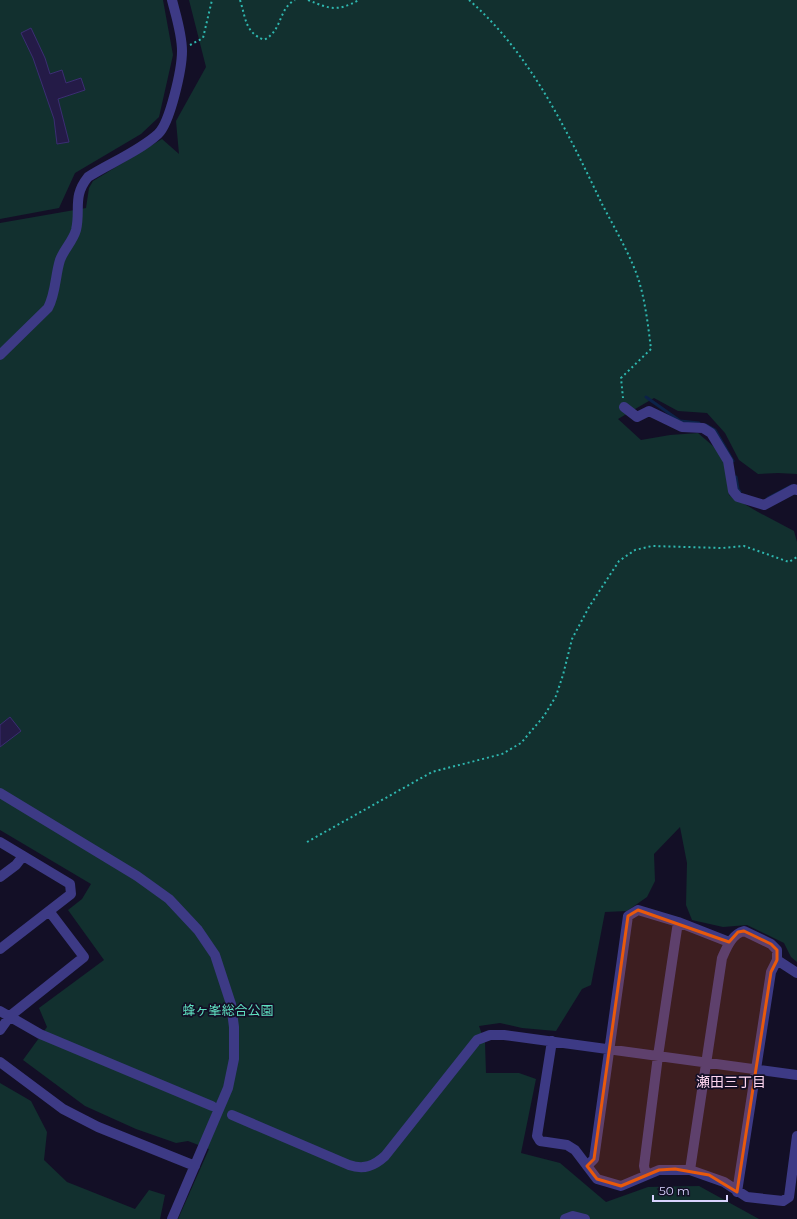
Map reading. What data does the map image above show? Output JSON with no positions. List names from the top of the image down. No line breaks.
{"districts":["瀬田三丁目"],"parks":["蜂ヶ峯総合公園"],"scale_bar":"50 m"}
